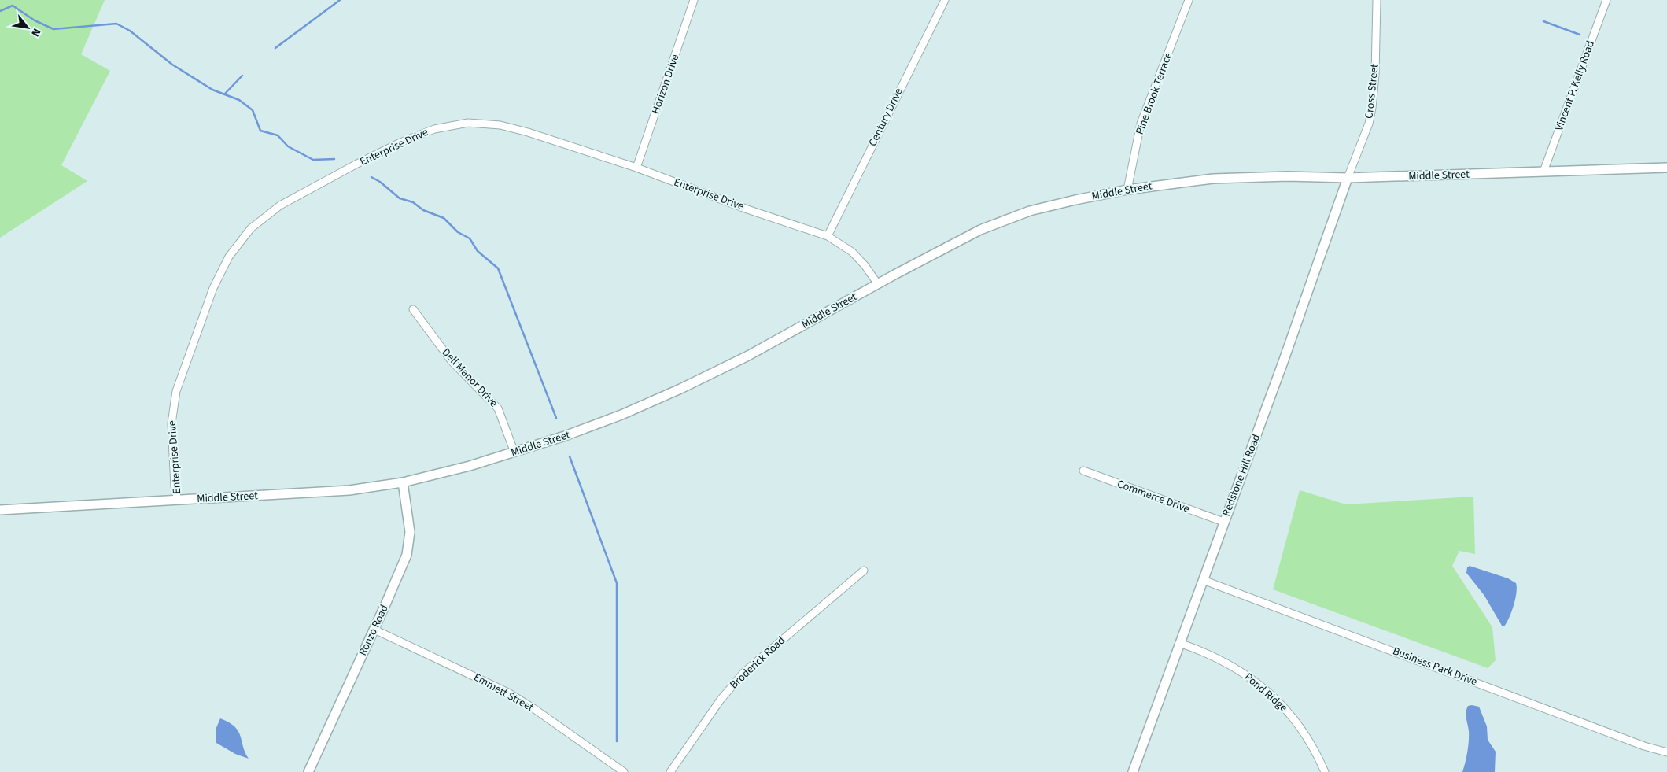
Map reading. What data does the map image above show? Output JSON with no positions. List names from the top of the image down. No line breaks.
{"streets":{"main road":["Middle Street","Redstone Hill Road","Ronzo Road"],"street":["Horizon Drive","Vincent P. Kelly Road","Cross Street","Pine Brook Terrace","Century Drive","Enterprise Drive","Dell Manor Drive","Commerce Drive","Broderick Road","Business Park Drive","Emmett Street","Pond Ridge"]},"crossings":[["Horizon Drive","Enterprise Drive"],["Vincent P. Kelly Road","Middle Street"],["Cross Street","Middle Street"],["Cross Street","Redstone Hill Road"],["Pine Brook Terrace","Middle Street"],["Century Drive","Enterprise Drive"],["Enterprise Drive","Middle Street"],["Middle Street","Dell Manor Drive"],["Middle Street","Redstone Hill Road"],["Middle Street","Ronzo Road"],["Redstone Hill Road","Commerce Drive"],["Redstone Hill Road","Business Park Drive"],["Redstone Hill Road","Pond Ridge"],["Ronzo Road","Emmett Street"]],"north":"bottom right"}
